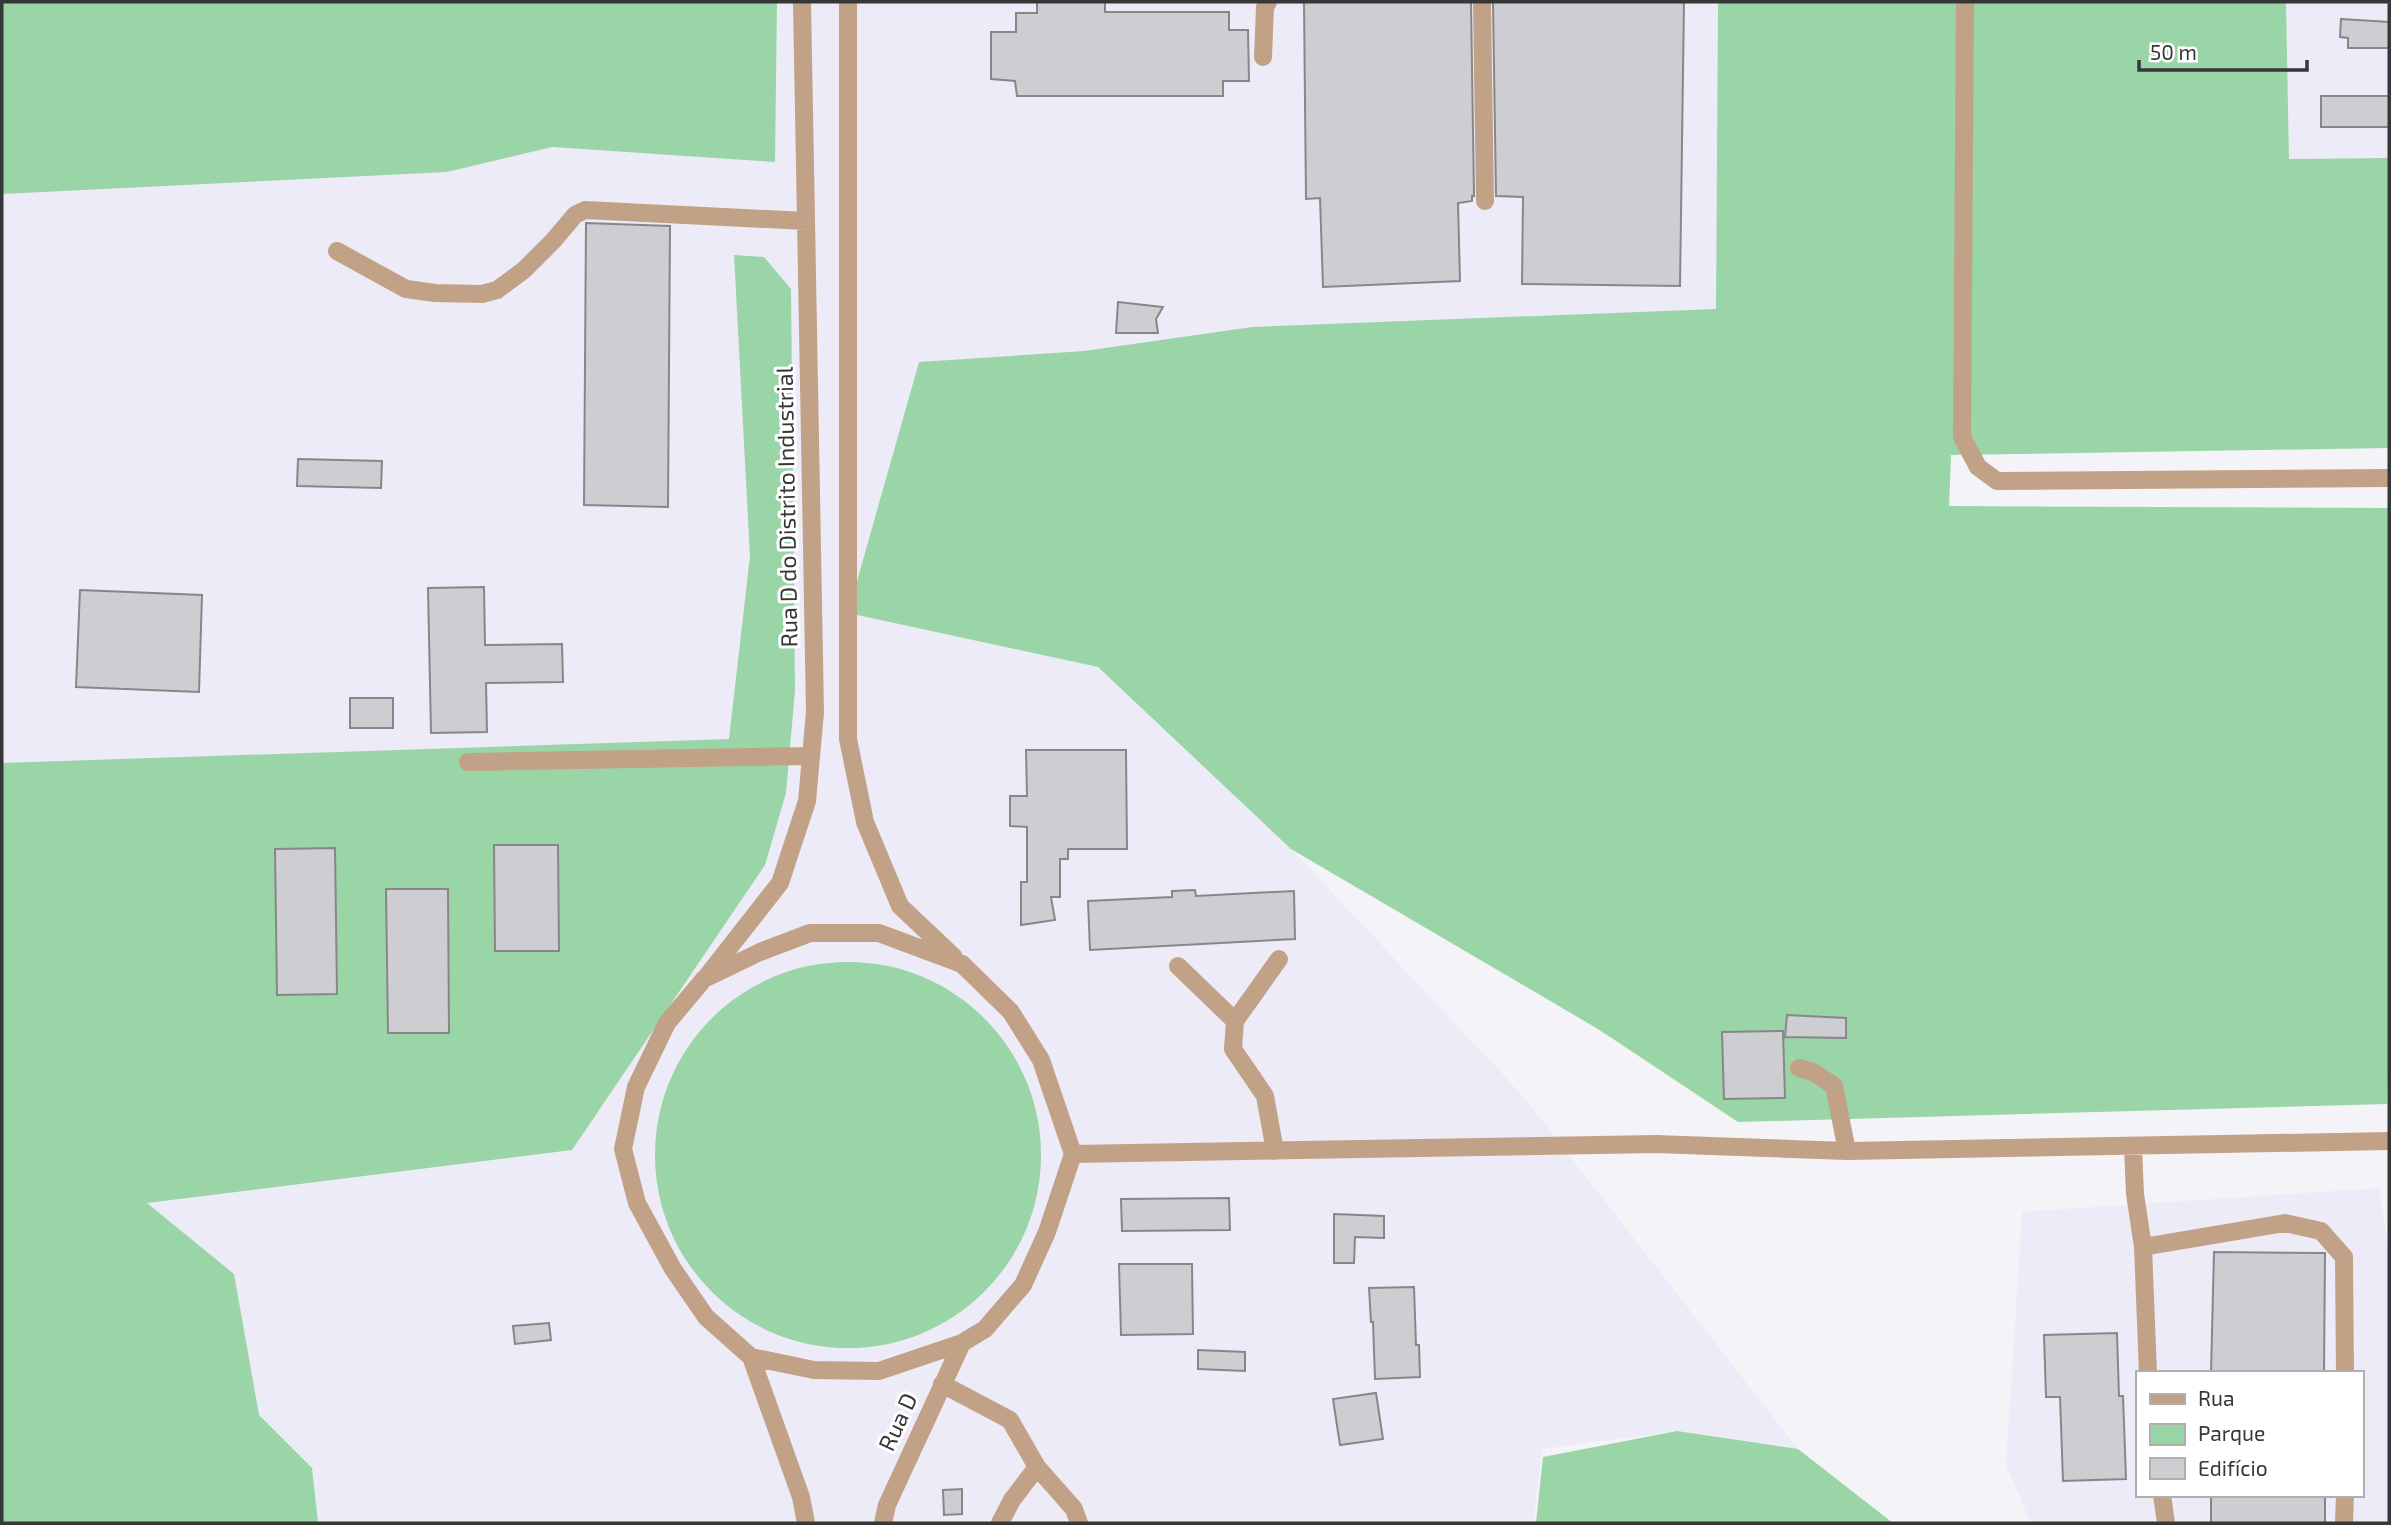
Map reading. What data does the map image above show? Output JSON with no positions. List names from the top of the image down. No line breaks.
{"streets":{"street":["Rua D do Distrito Industrial","Rua D"]},"legend":["Rua","Parque","Edifício"],"scale_bar":"50 m"}
